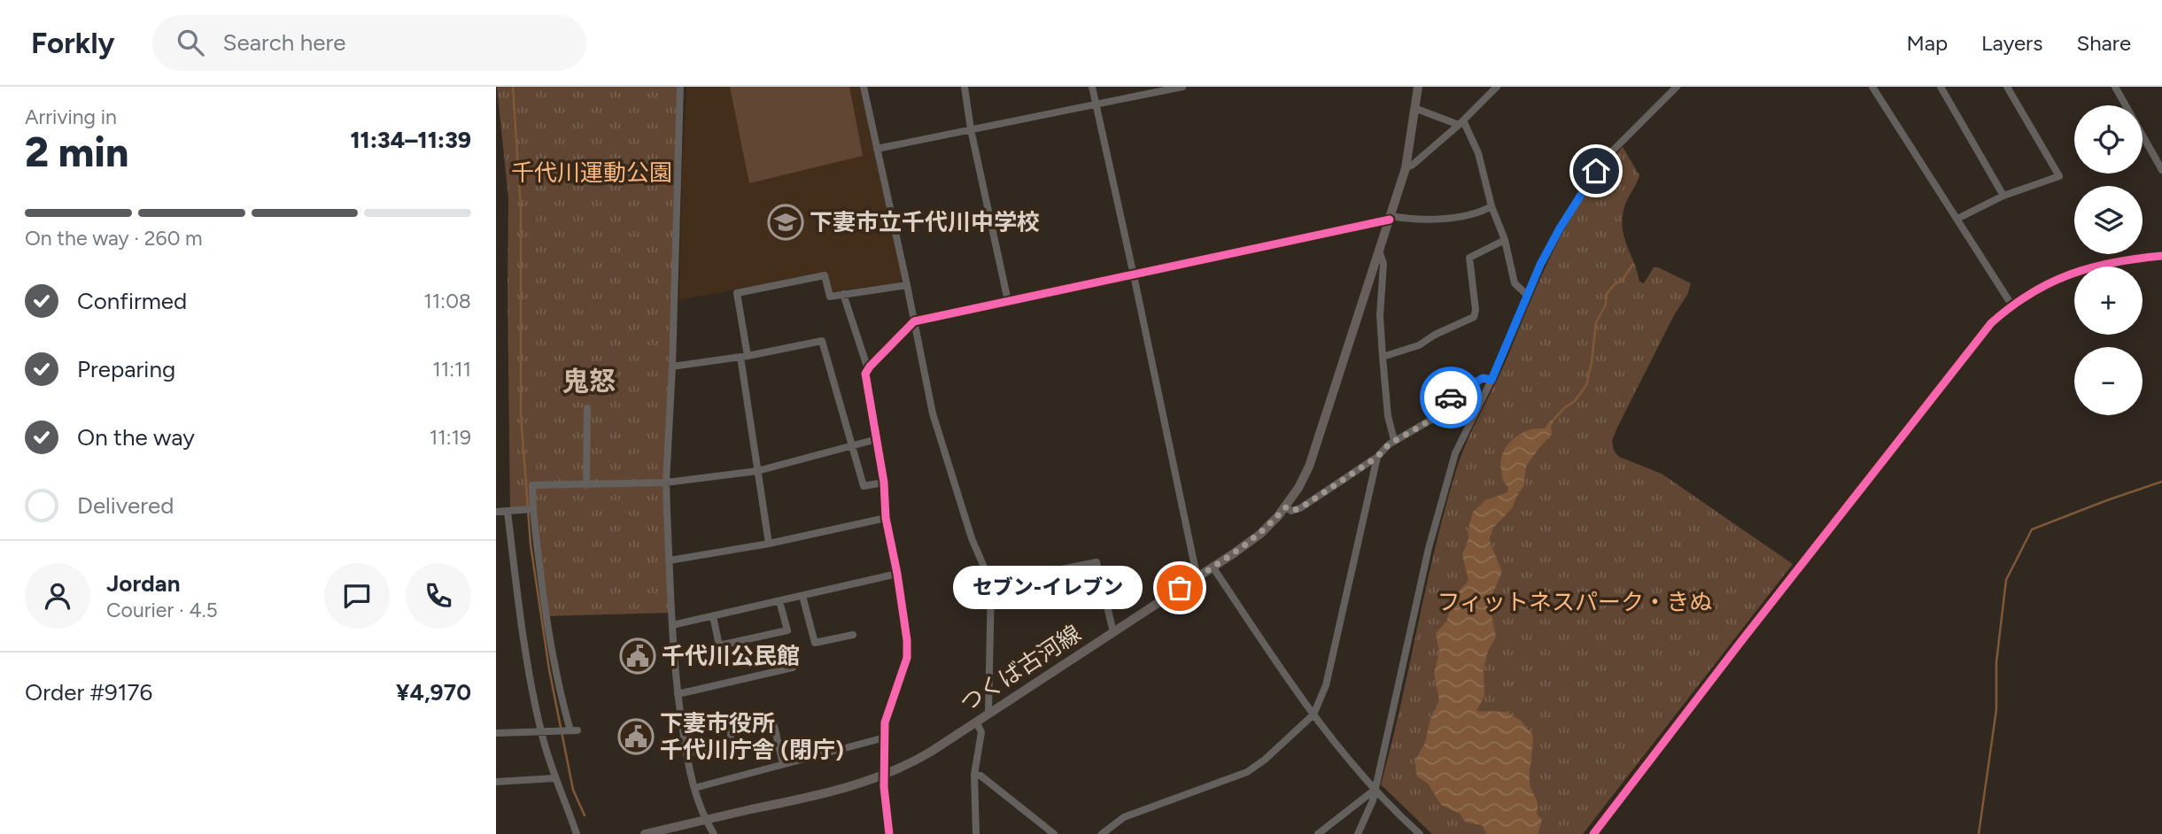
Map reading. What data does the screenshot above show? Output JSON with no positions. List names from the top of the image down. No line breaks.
{"streets":{"main road":["つくば古河線"]},"districts":["鬼怒"],"parks":["千代川運動公園","フィットネスパーク・きぬ"],"places":{"school or university":["下妻市立千代川中学校"],"other":["セブン-イレブン"],"public building":["千代川公民館","下妻市役所 千代川庁舎 (閉庁)"]},"page":{"header":"Forkly","search":"Search here","nav":["Map","Layers","Share"],"heading":["2 min","Arriving in","11:34–11:39"],"panel":["Jordan","Courier · 4.5","Order #9176","¥4,970"],"map_buttons":["+","−"],"bar":"On the way · 260 m","list":[["Confirmed","11:08"],["Preparing","11:11"],["On the way","11:19"],"Delivered"],"bubble":"セブン-イレブン"}}
